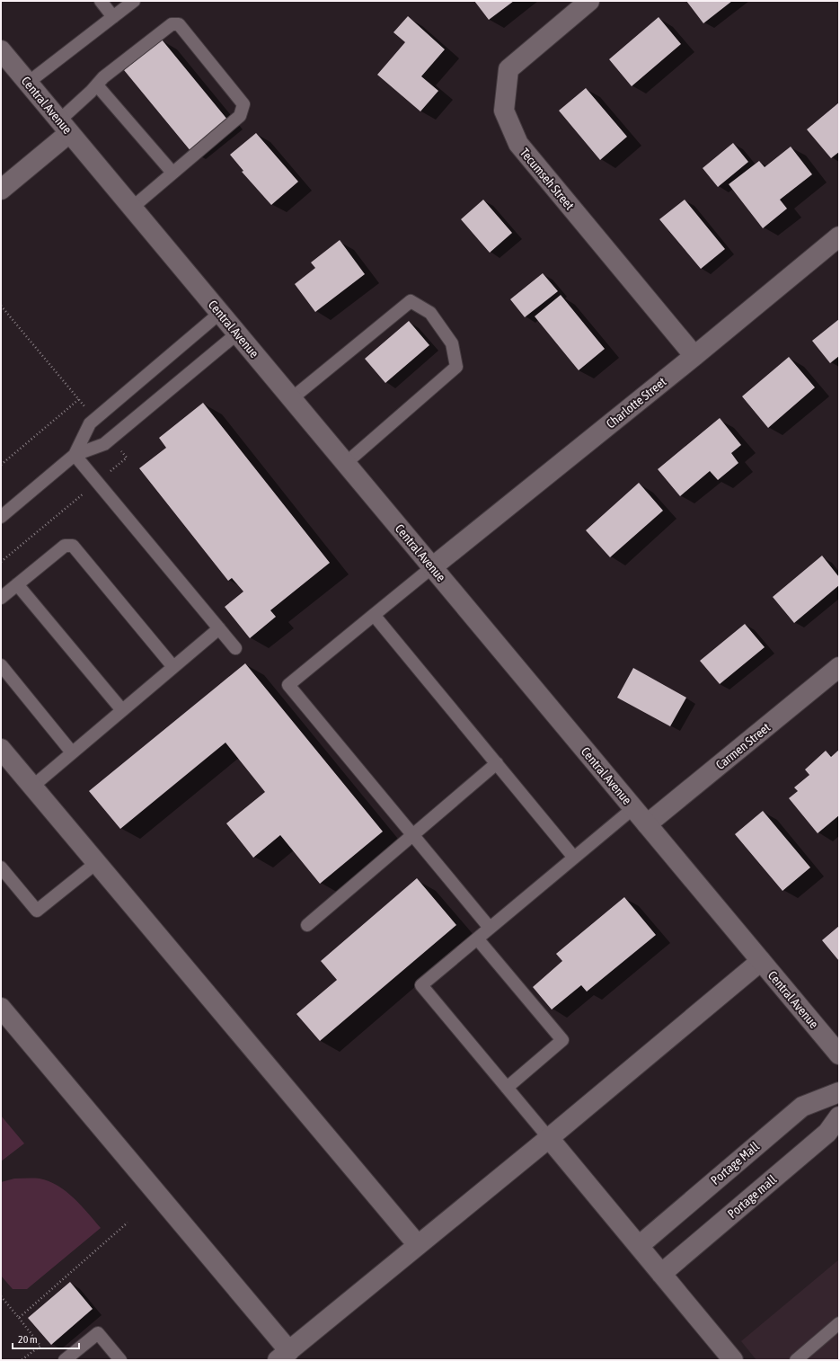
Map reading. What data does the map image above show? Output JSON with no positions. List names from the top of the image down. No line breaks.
{"streets":{"street":["Central Avenue","Tecumseh Street","Charlotte Street","Carmen Street","Portage Mall","Portage mall"]},"crossings":[["Central Avenue","Charlotte Street"],["Central Avenue","Carmen Street"],["Tecumseh Street","Charlotte Street"]],"scale_bar":"20 m"}
